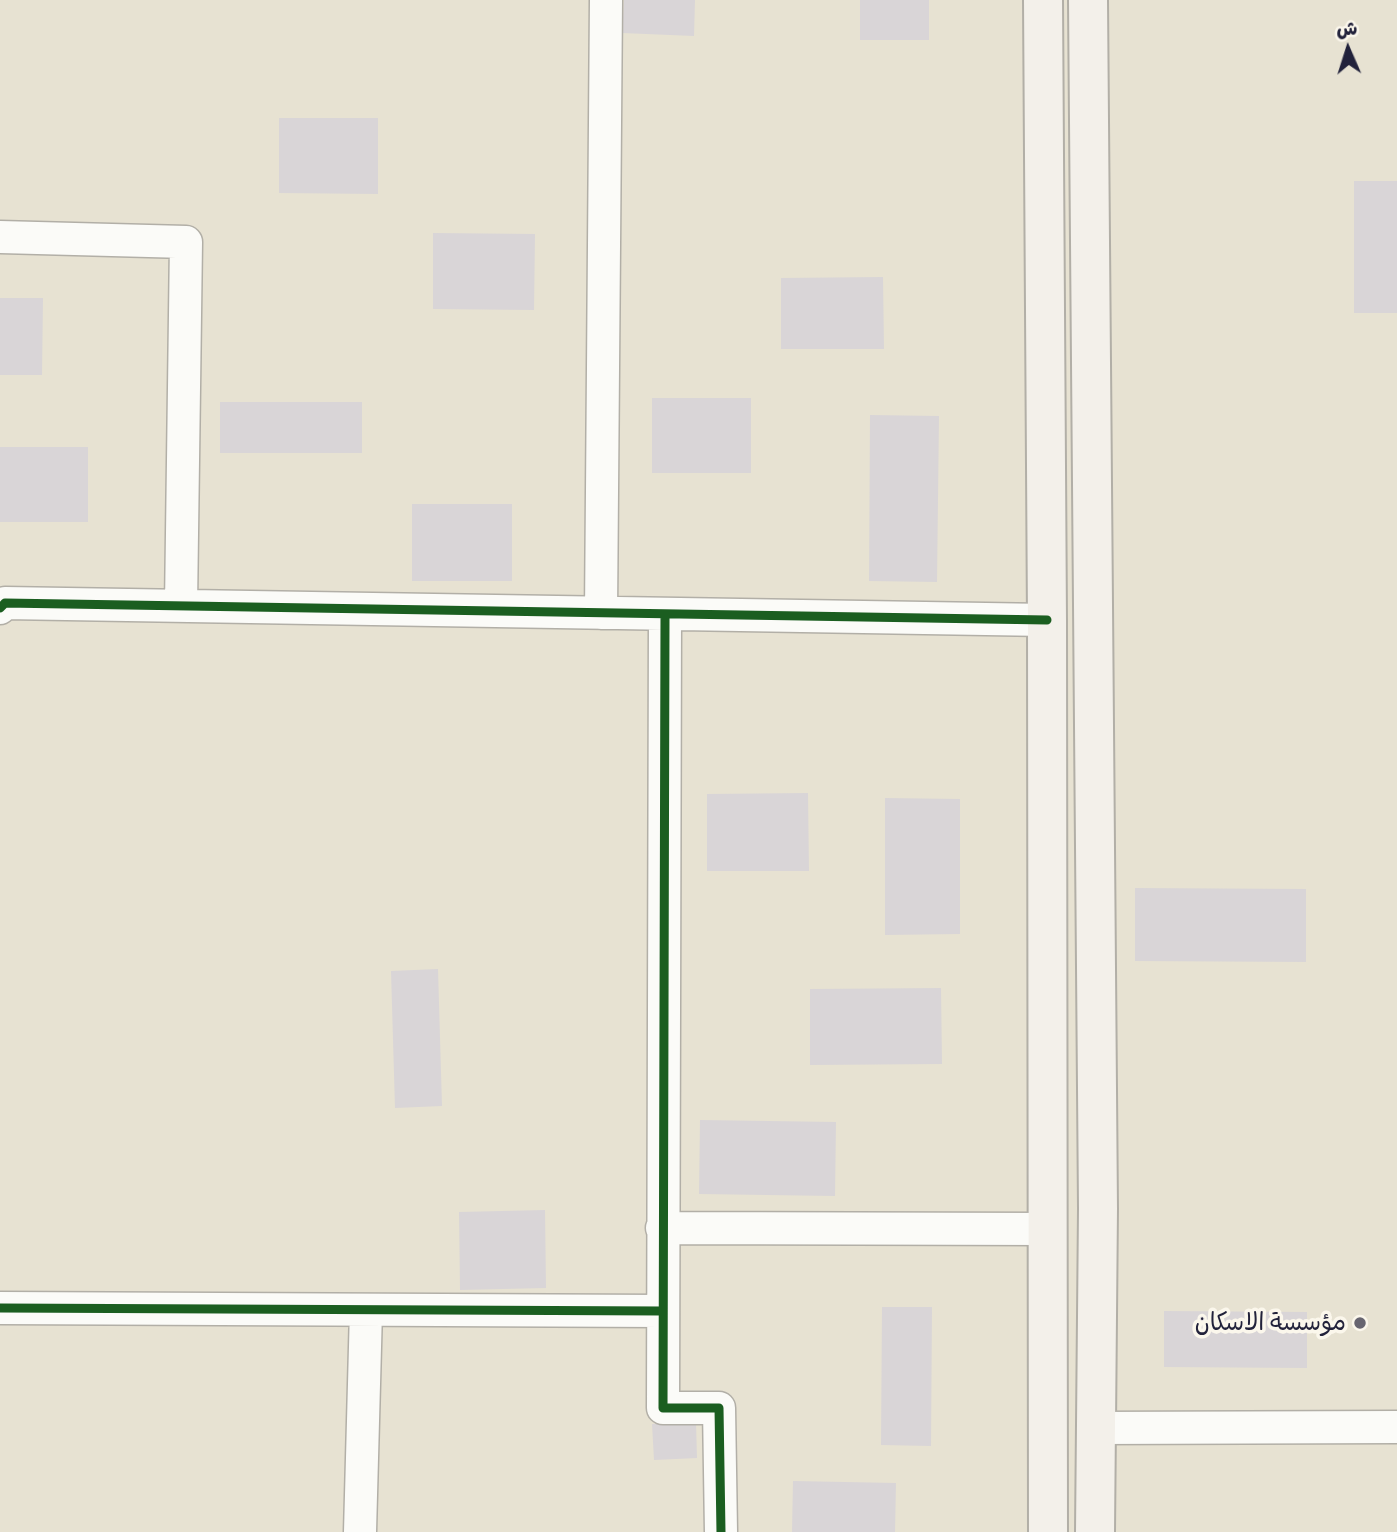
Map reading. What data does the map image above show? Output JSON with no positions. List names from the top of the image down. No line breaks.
{"places":["مؤسسة الاسكان"],"north":"top"}
